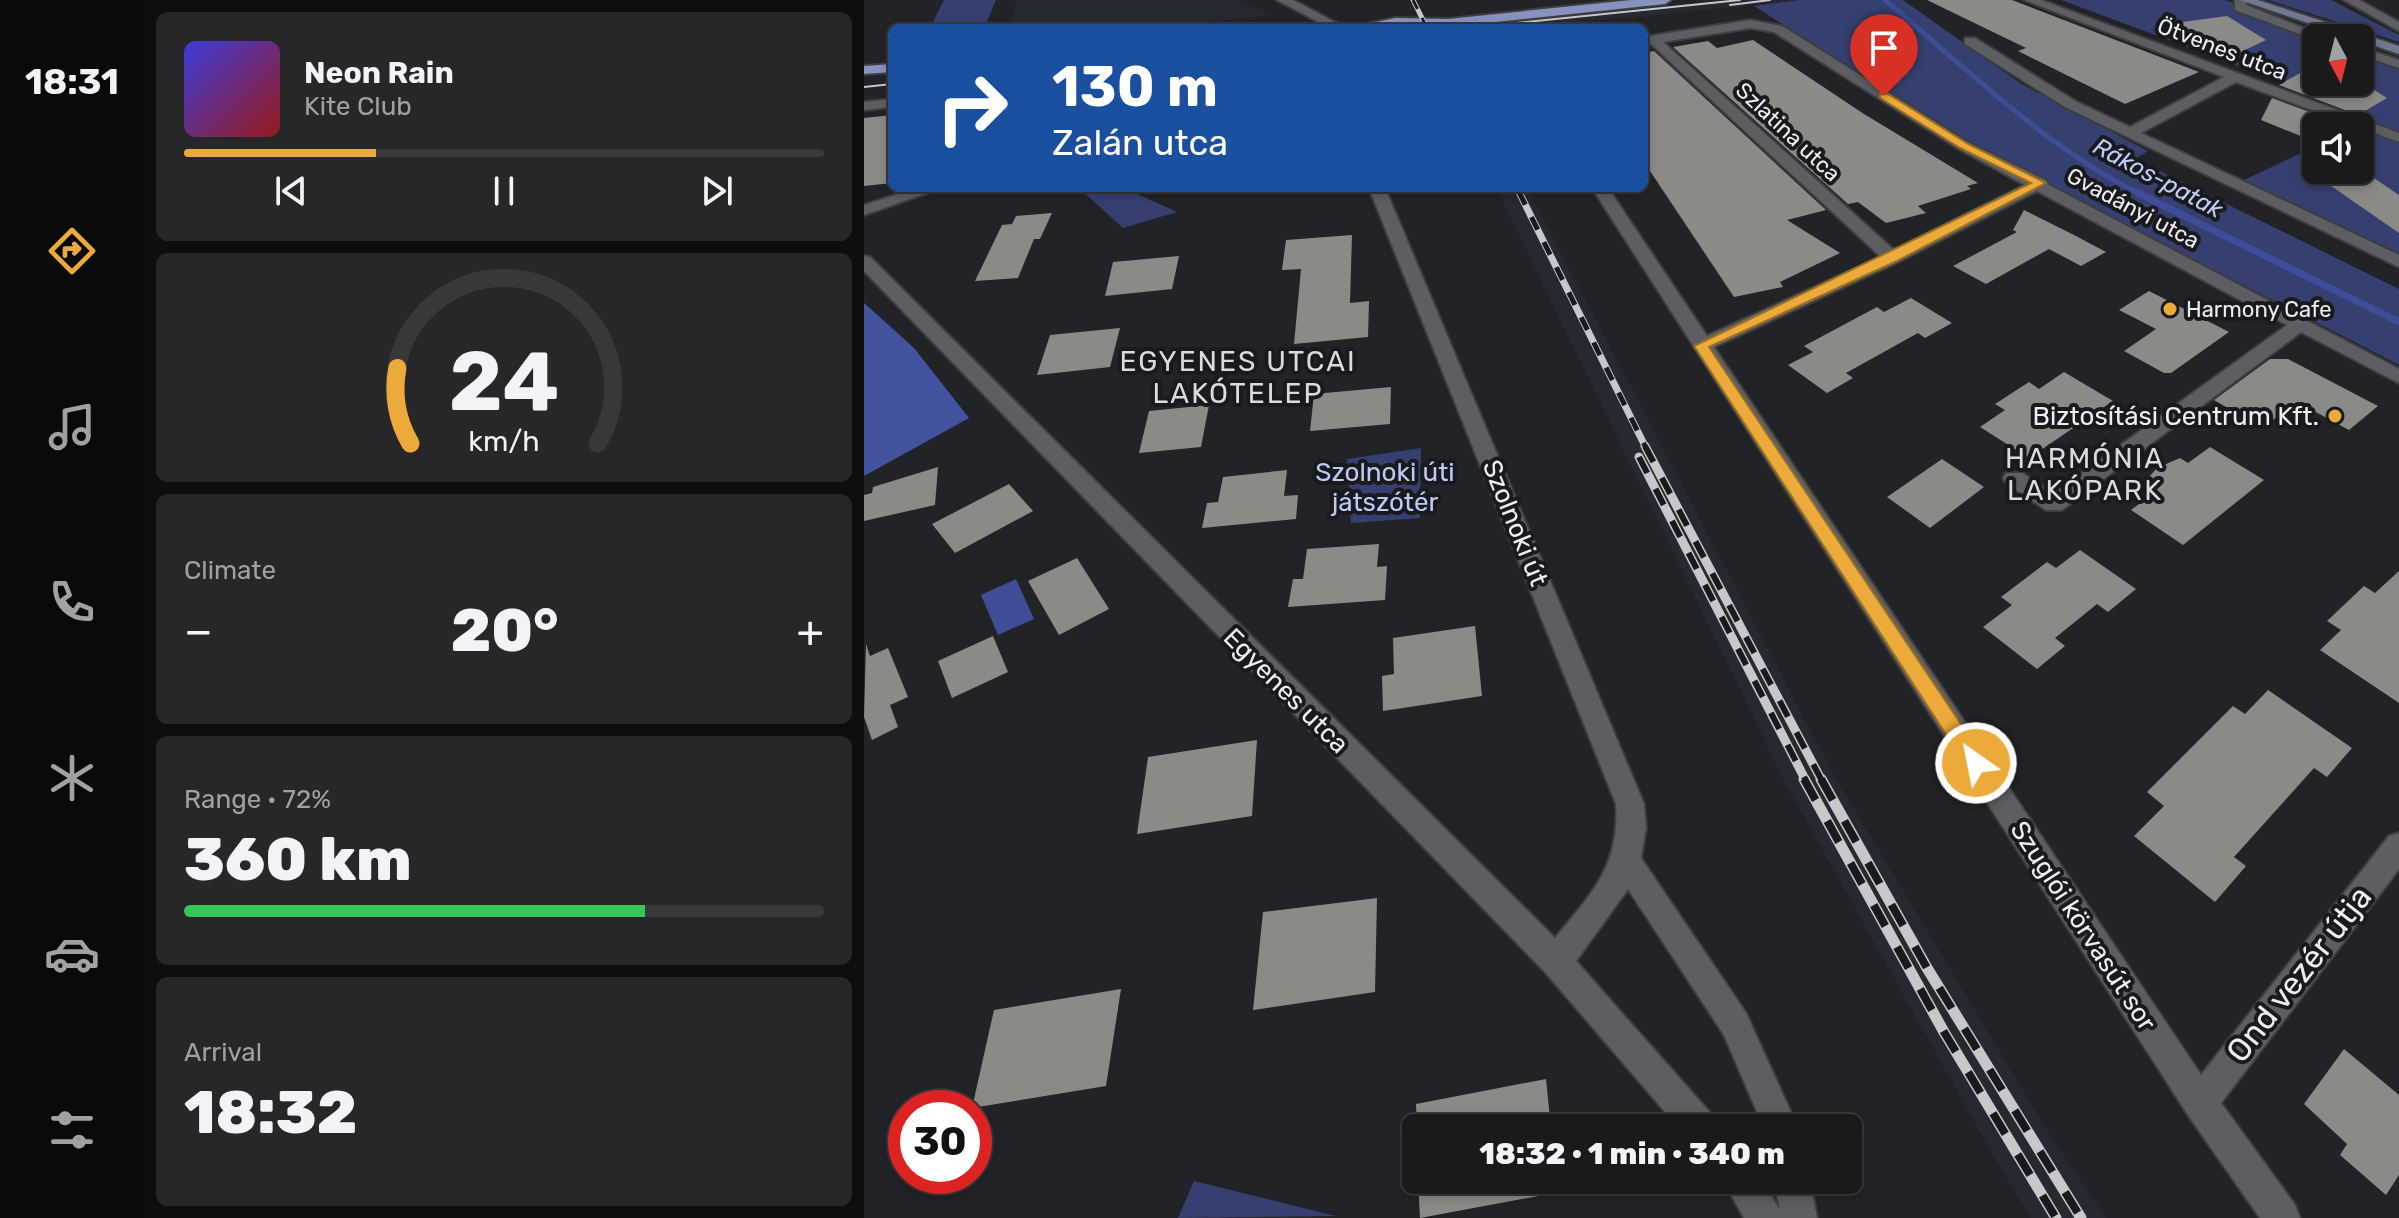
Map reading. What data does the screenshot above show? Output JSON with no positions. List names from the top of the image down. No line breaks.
{"streets":{"street":["Ötvenes utca","Szlatina utca","Gvadányi utca","Szolnoki út","Egyenes utca","Szuglói körvasút sor","Ond vezér útja"]},"crossings":[["Szlatina utca","Gvadányi utca"],["Szolnoki út","Egyenes utca"],["Szuglói körvasút sor","Ond vezér útja"]],"districts":["EGYENES UTCAI LAKÓTELEP","HARMÓNIA LAKÓPARK"],"water":["Rákos-patak"],"parks":["Szolnoki úti játszótér"],"places":["Harmony Cafe","Biztosítási Centrum Kft."],"north":"bottom","page":{"tabs":"18:31","turn":["130 m","Zalán utca"],"song":["Neon Rain","Kite Club"],"tile":["Climate",["Range · 72%","360 km"],["Arrival","18:32"]],"heat":["−","20°","+"],"limit":"30","trip":"18:32 · 1 min · 340 m","gauge":["24","km/h"]}}
